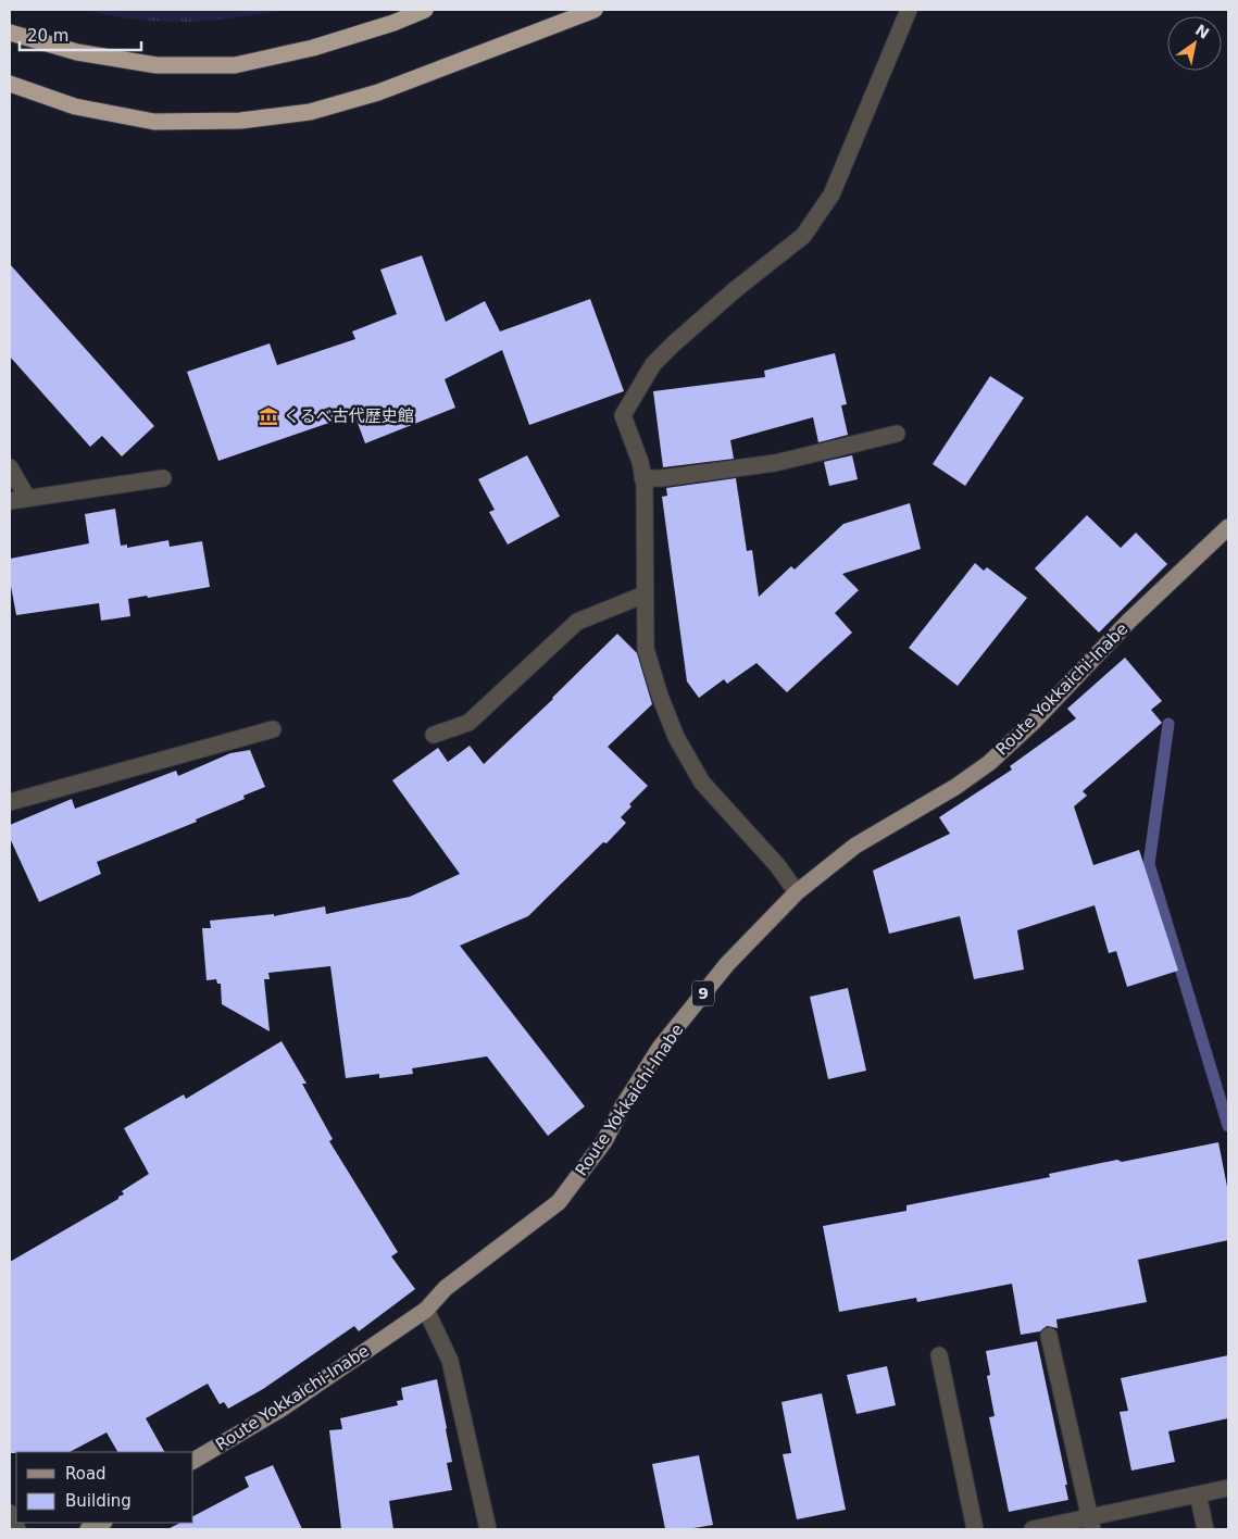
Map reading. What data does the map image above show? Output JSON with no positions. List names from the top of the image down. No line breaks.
{"streets":{"main road":["Route Yokkaichi-Inabe","9"]},"places":{"museum":["くるべ古代歴史館"]},"legend":["Road","Building"],"scale_bar":"20 m","north":"top right"}
